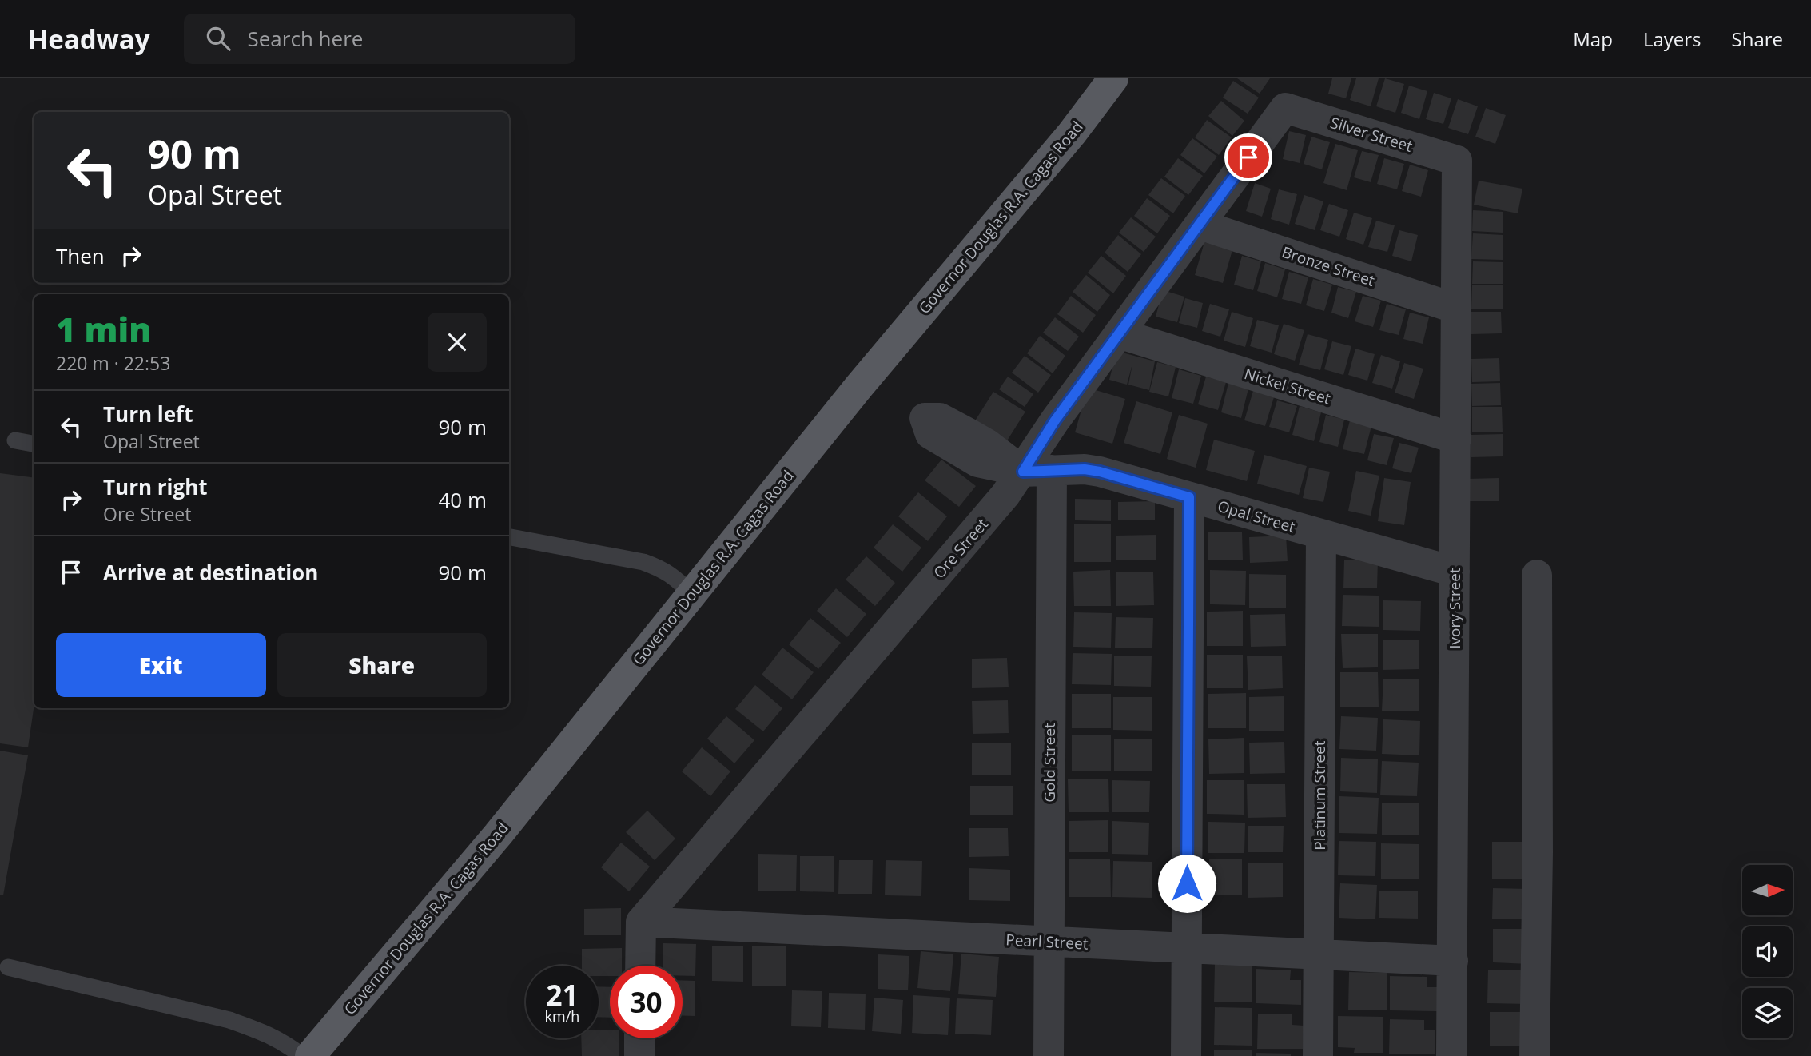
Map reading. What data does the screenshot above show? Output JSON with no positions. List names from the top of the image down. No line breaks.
{"streets":{"main road":["Governor Douglas R.A. Cagas Road"],"street":["Silver Street","Bronze Street","Nickel Street","Opal Street","Ore Street","Ivory Street","Gold Street","Platinum Street","Pearl Street"]},"crossings":[["Silver Street","Ore Street"],["Silver Street","Ivory Street"],["Bronze Street","Ore Street"],["Bronze Street","Ivory Street"],["Nickel Street","Ore Street"],["Nickel Street","Ivory Street"],["Opal Street","Ore Street"],["Opal Street","Ivory Street"],["Opal Street","Gold Street"],["Opal Street","Platinum Street"],["Ore Street","Gold Street"],["Ore Street","Pearl Street"],["Ivory Street","Pearl Street"],["Gold Street","Pearl Street"],["Platinum Street","Pearl Street"]],"north":"right","page":{"header":"Headway","search":"Search here","nav":["Map","Layers","Share"],"turn":["90 m","Opal Street"],"then":"Then","heading":["1 min","220 m · 22:53"],"list":[{"name":"Turn left","note":"Opal Street","value":"90 m"},{"name":"Turn right","note":"Ore Street","value":"40 m"},{"name":"Arrive at destination","value":"90 m"}],"buttons":["Exit","Share"],"speed":"21 km/h","limit":"30"}}
